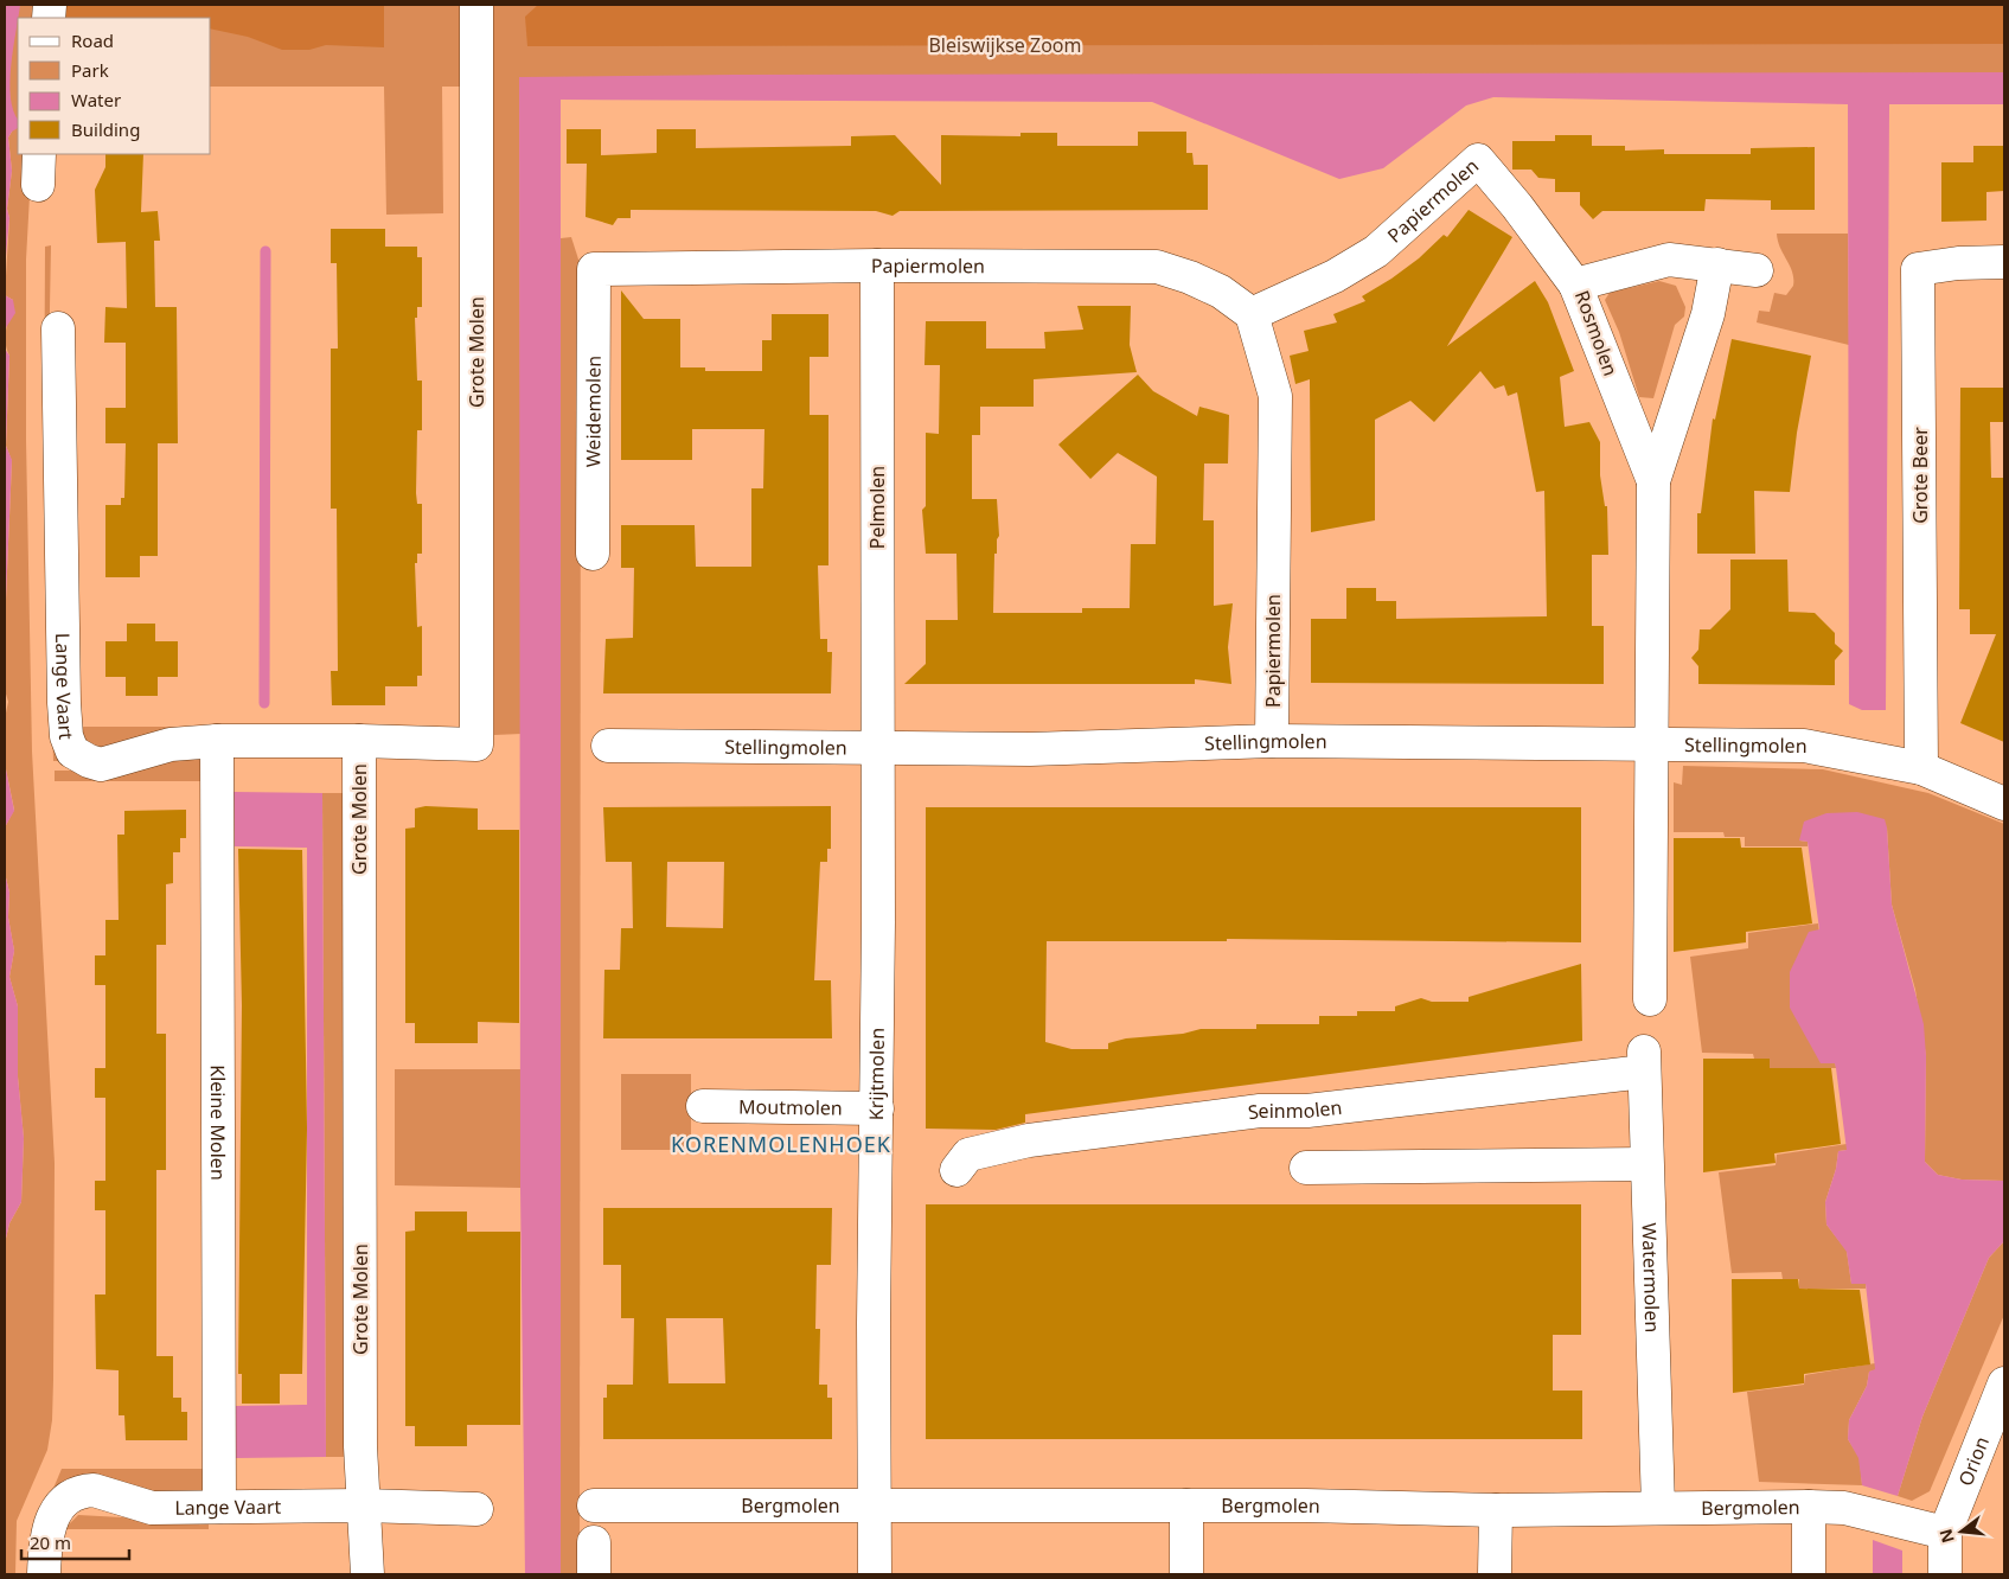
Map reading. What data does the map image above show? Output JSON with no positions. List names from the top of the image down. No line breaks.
{"streets":{"street":["Papiermolen","Rosmolen","Grote Molen","Weidemolen","Grote Beer","Pelmolen","Lange Vaart","Stellingmolen","Krijtmolen","Moutmolen","Seinmolen","Kleine Molen","Watermolen","Orion","Bergmolen"]},"crossings":[["Papiermolen","Rosmolen"],["Papiermolen","Weidemolen"],["Papiermolen","Pelmolen"],["Papiermolen","Stellingmolen"],["Rosmolen","Stellingmolen"],["Grote Molen","Lange Vaart"],["Grote Beer","Stellingmolen"],["Pelmolen","Stellingmolen"],["Pelmolen","Krijtmolen"],["Lange Vaart","Kleine Molen"],["Stellingmolen","Krijtmolen"],["Krijtmolen","Moutmolen"],["Krijtmolen","Bergmolen"],["Seinmolen","Watermolen"],["Watermolen","Bergmolen"],["Orion","Bergmolen"]],"districts":["KORENMOLENHOEK"],"parks":["Bleiswijkse Zoom"],"legend":["Road","Park","Water","Building"],"scale_bar":"20 m","north":"left"}
